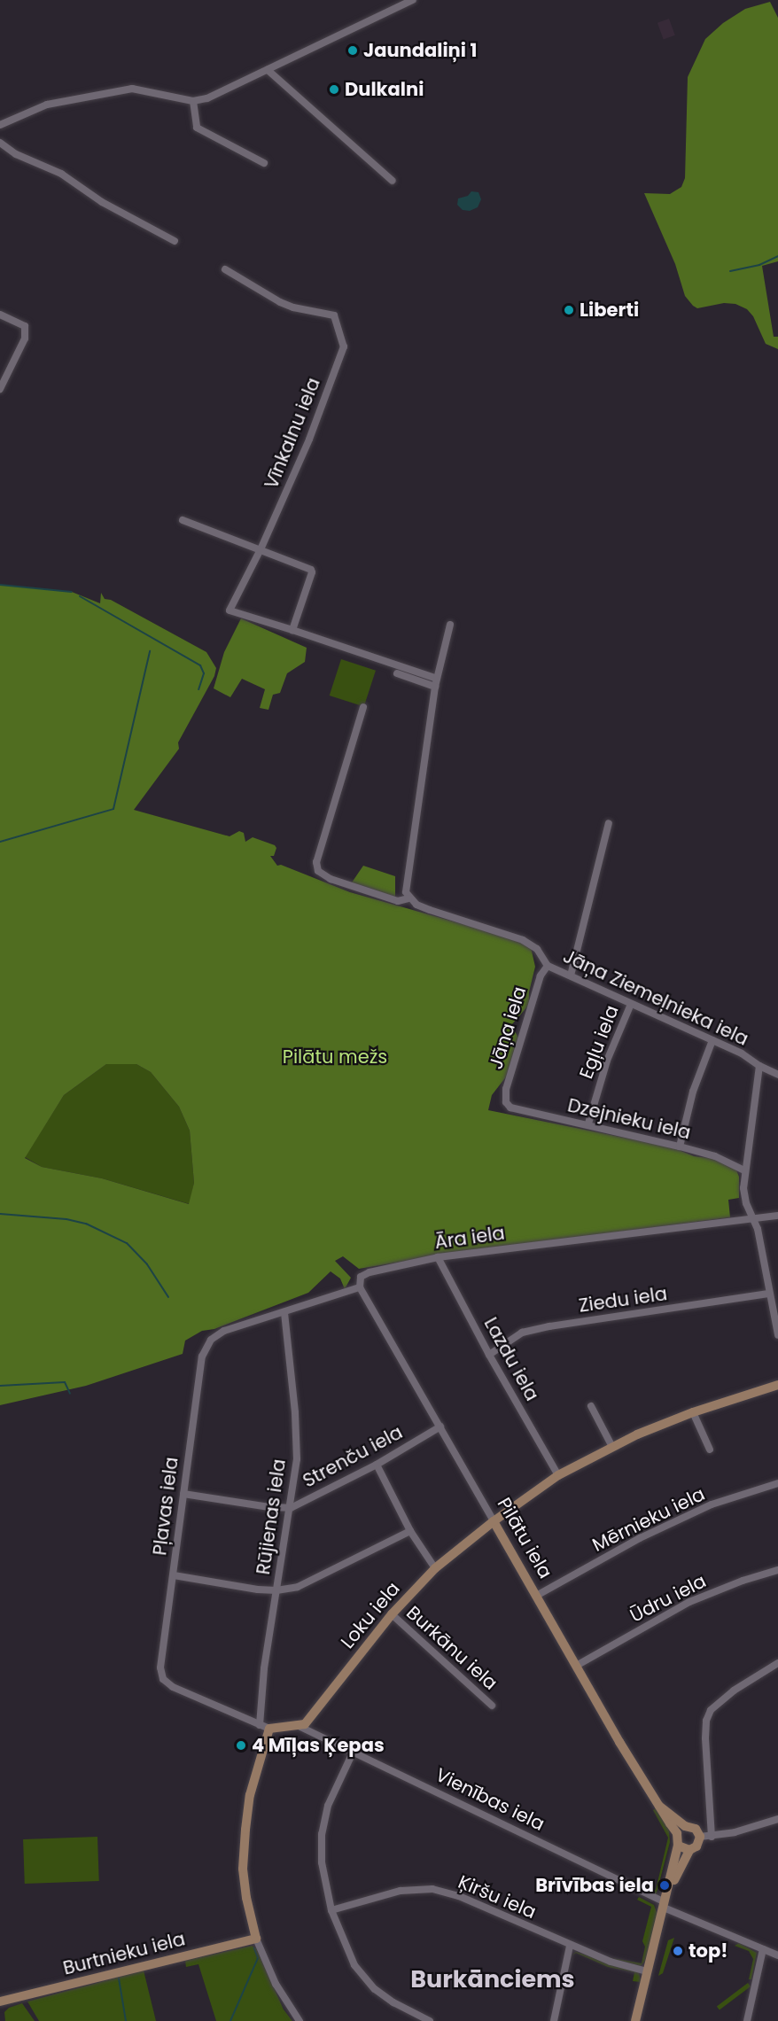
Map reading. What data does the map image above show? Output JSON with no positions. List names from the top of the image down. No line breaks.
{"streets":{"street":["Vīnkalnu iela","Jāņa Ziemeļnieka iela","Jāņa iela","Egļu iela","Dzejnieku iela","Āra iela","Ziedu iela","Lazdu iela","Strenču iela","Pļavas iela","Rūjienas iela","Mērnieku iela","Pilātu iela","Ūdru iela","Loku iela","Burkānu iela","Vienības iela","Ķiršu iela","Burtnieku iela"]},"crossings":[["Jāņa Ziemeļnieka iela","Jāņa iela"],["Jāņa Ziemeļnieka iela","Egļu iela"],["Jāņa iela","Dzejnieku iela"],["Egļu iela","Dzejnieku iela"],["Āra iela","Lazdu iela"],["Āra iela","Pļavas iela"],["Āra iela","Rūjienas iela"],["Āra iela","Pilātu iela"],["Ziedu iela","Lazdu iela"],["Lazdu iela","Loku iela"],["Strenču iela","Pļavas iela"],["Strenču iela","Rūjienas iela"],["Strenču iela","Pilātu iela"],["Pļavas iela","Rūjienas iela"],["Mērnieku iela","Pilātu iela"],["Pilātu iela","Ūdru iela"],["Pilātu iela","Loku iela"],["Loku iela","Burkānu iela"],["Loku iela","Vienības iela"]],"districts":["Burkānciems"],"parks":["Pilātu mežs"],"places":["Jaundaliņi 1","Dulkalni","Liberti","4 Mīļas Ķepas","Brīvības iela","top!"]}
